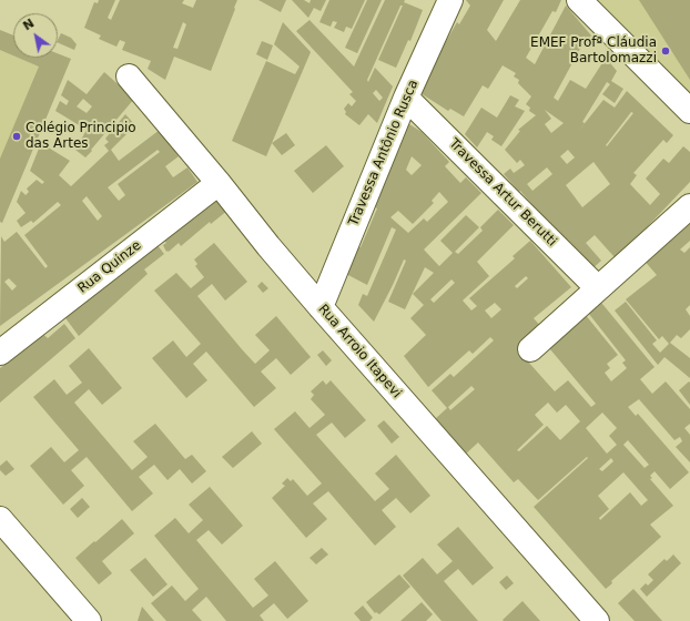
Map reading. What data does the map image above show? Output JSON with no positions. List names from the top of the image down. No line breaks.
{"streets":{"street":["Travessa Antônio Rusca","Travessa Artur Berutti","Rua Quinze","Rua Arroio Itapevi"]},"crossings":[["Travessa Antônio Rusca","Travessa Artur Berutti"],["Travessa Antônio Rusca","Rua Arroio Itapevi"],["Rua Quinze","Rua Arroio Itapevi"]],"places":["EMEF Profª Cláudia Bartolomazzi","Colégio Principio das Artes"],"north":"top left"}
